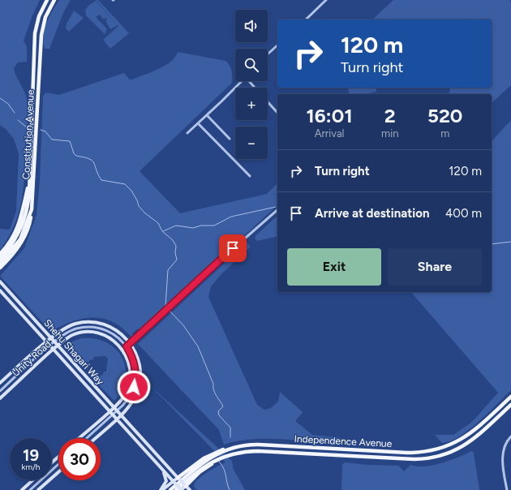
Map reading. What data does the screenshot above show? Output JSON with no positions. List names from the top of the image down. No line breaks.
{"streets":{"main road":["Constitution Avenue","Independence Avenue"],"street":["Shehu Shagari Way","Unity Road"]},"crossings":[["Shehu Shagari Way","Unity Road"]],"page":{"map_buttons":["+","−"],"turn":["120 m","Turn right"],"eta":["16:01","Arrival","2","min","520","m"],"list":[{"name":"Turn right","value":"120 m"},{"name":"Arrive at destination","value":"400 m"}],"buttons":["Exit","Share"],"speed":"19 km/h","limit":"30"}}
